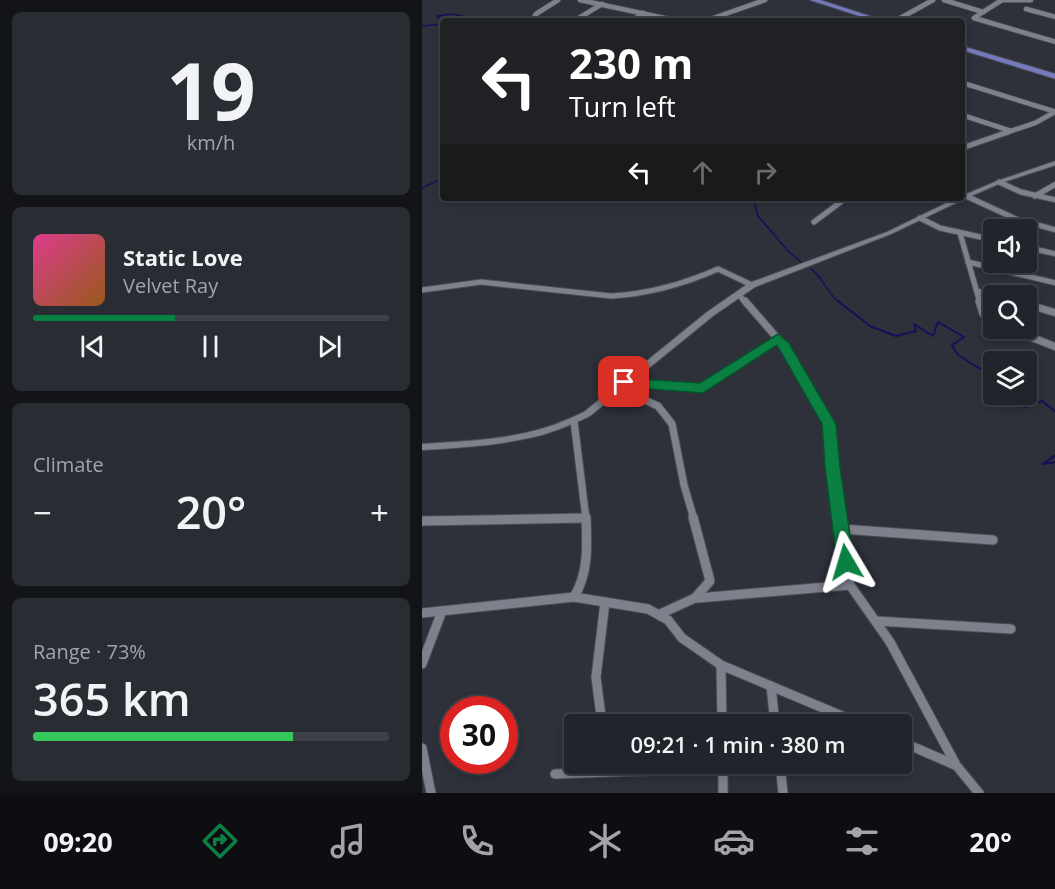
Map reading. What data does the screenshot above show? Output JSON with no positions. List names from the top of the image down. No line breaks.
{"page":{"tile":[["19","km/h"],"Climate",["Range · 73%","365 km"]],"turn":["230 m","Turn left"],"song":["Static Love","Velvet Ray"],"heat":["−","20°","+"],"limit":"30","trip":"09:21 · 1 min · 380 m","tabs":["09:20","20°"]}}
